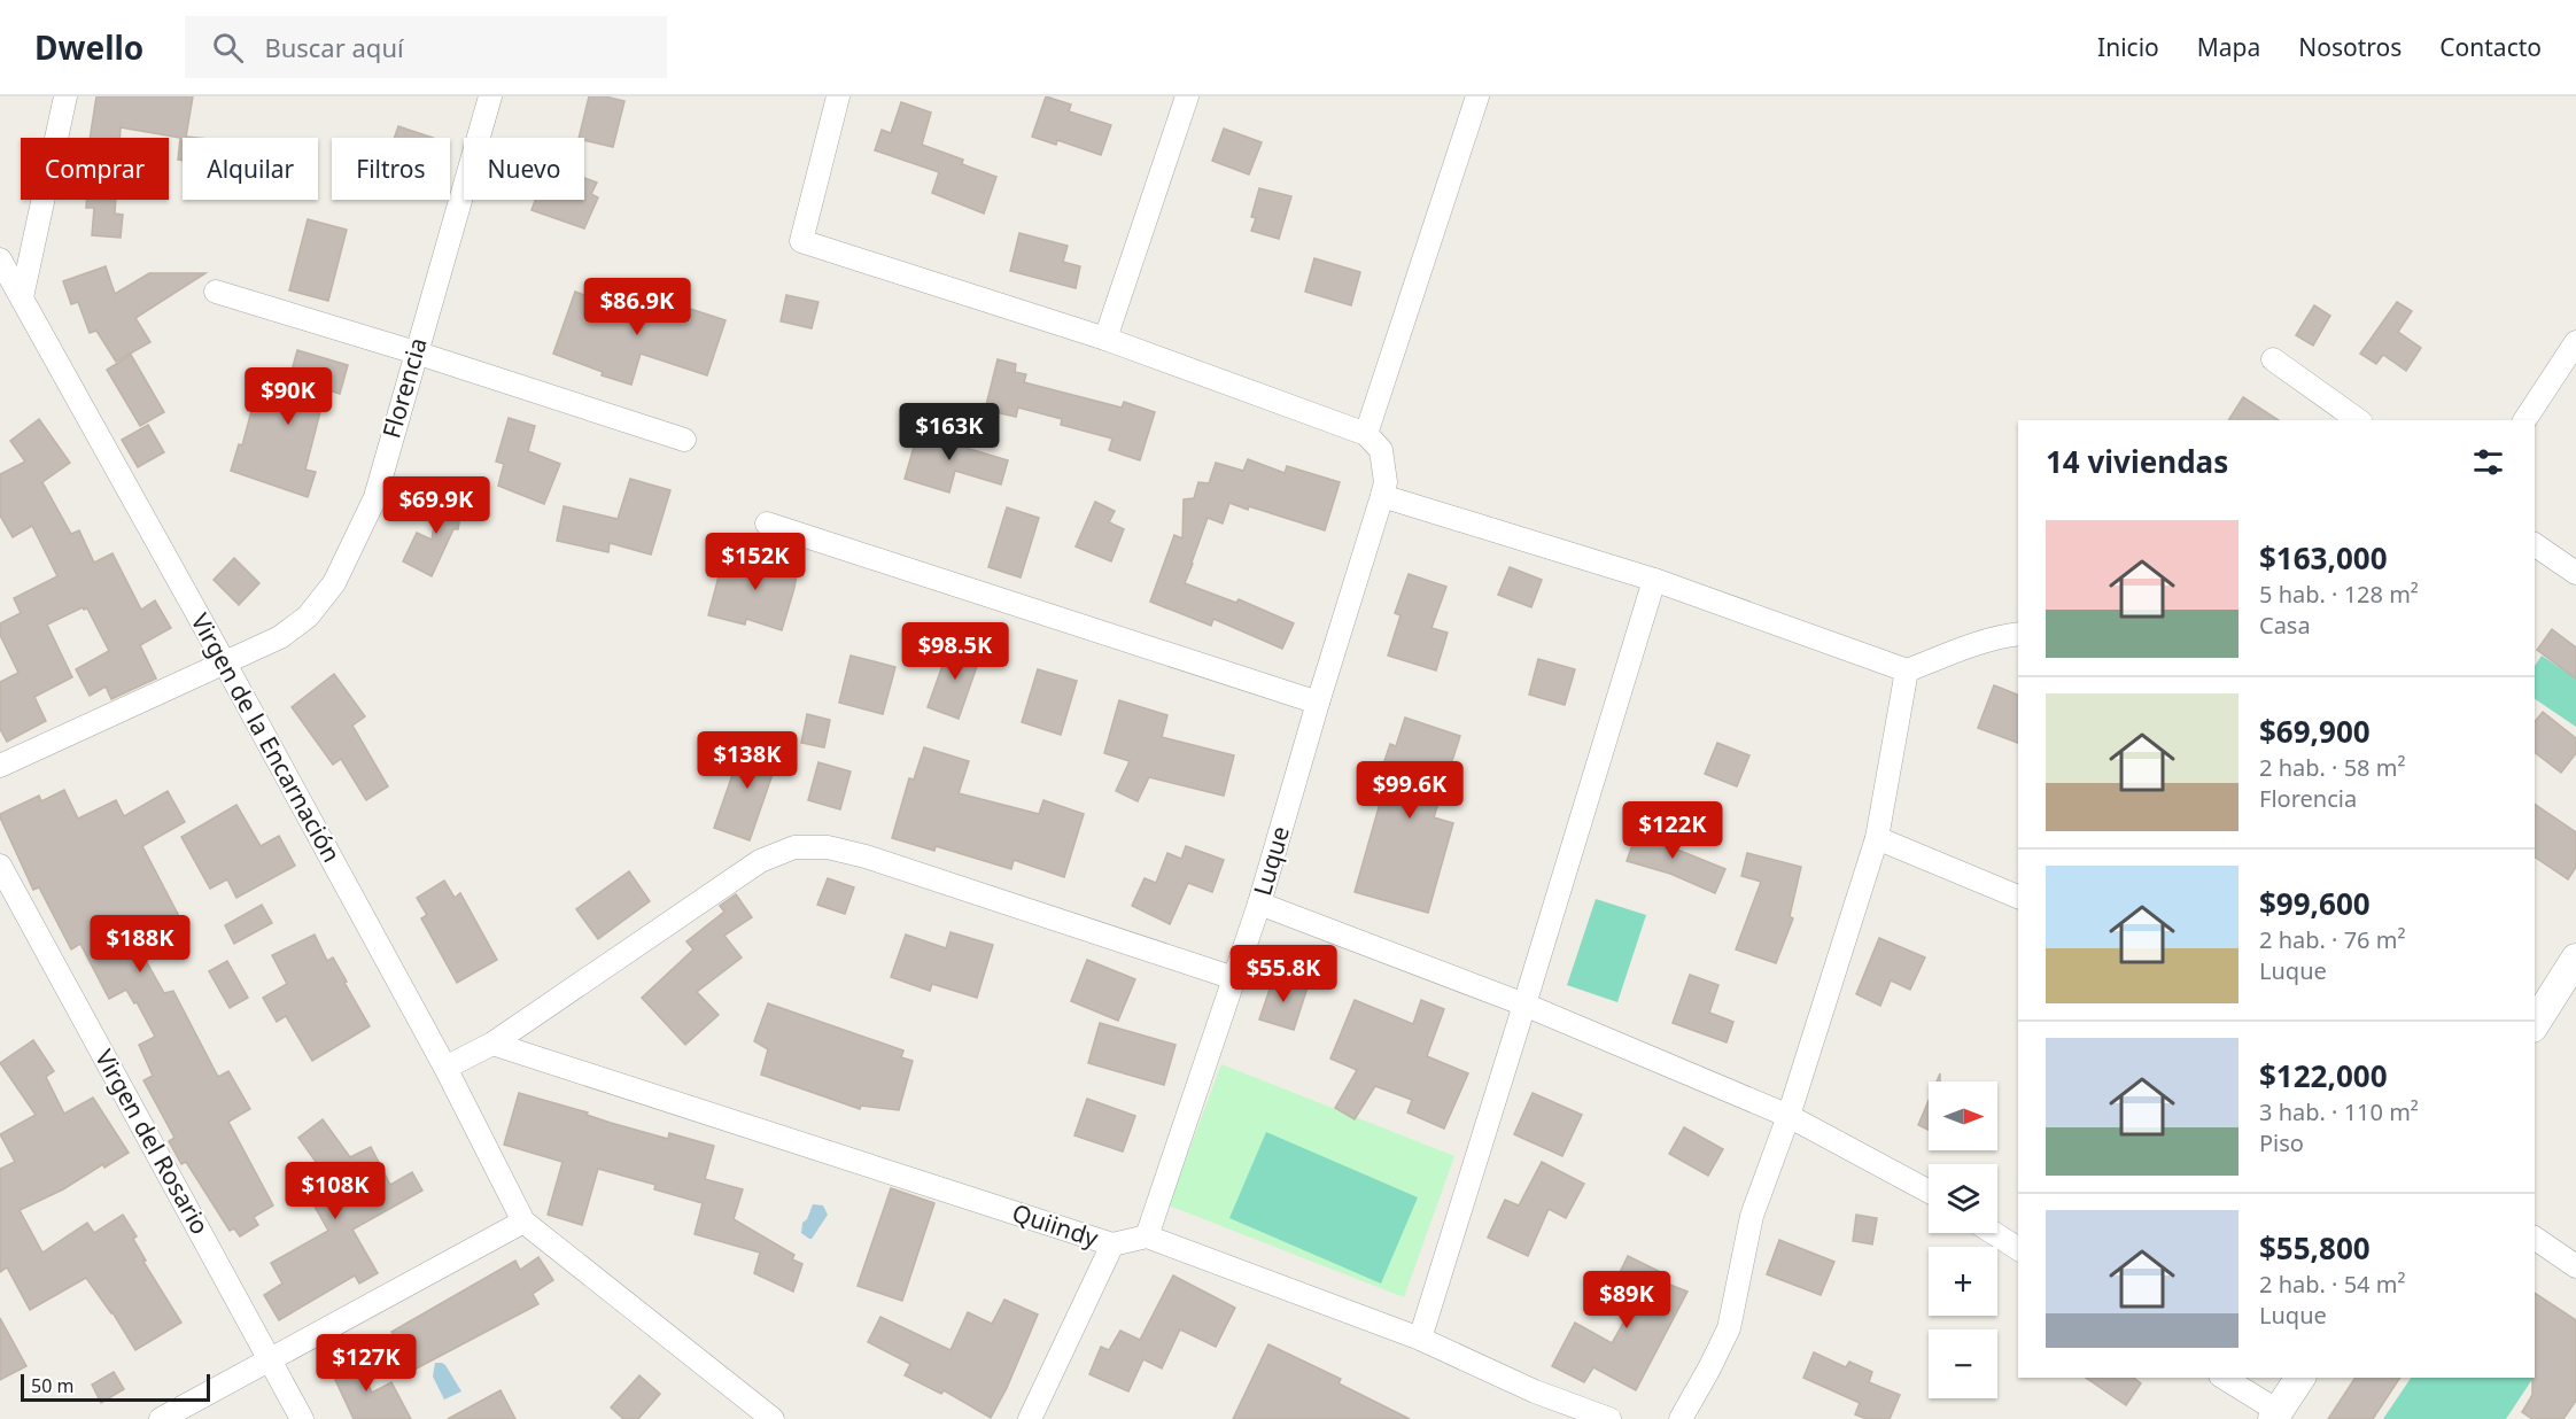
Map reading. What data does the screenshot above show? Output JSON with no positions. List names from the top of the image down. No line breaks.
{"streets":{"street":["Florencia","Virgen de la Encarnación","Luque","Virgen del Rosario","Quiindy"]},"crossings":[["Florencia","Virgen de la Encarnación"],["Luque","Quiindy"]],"scale_bar":"50 m","north":"right","page":{"header":"Dwello","search":"Buscar aquí","nav":["Inicio","Mapa","Nosotros","Contacto"],"chip":["Comprar","Alquilar","Filtros","Nuevo"],"price":["$86.9K","$90K","$163K","$69.9K","$152K","$98.5K","$138K","$99.6K","$122K","$188K","$55.8K","$108K","$89K","$127K"],"heading":"14 viviendas","list":[{"name":"$163,000","note":"5 hab. · 128 m² · Casa"},{"name":"$69,900","note":"2 hab. · 58 m² · Florencia"},{"name":"$99,600","note":"2 hab. · 76 m² · Luque"},{"name":"$122,000","note":"3 hab. · 110 m² · Piso"},{"name":"$55,800","note":"2 hab. · 54 m² · Luque"}],"map_buttons":["+","−"],"scale":"50 m"}}
